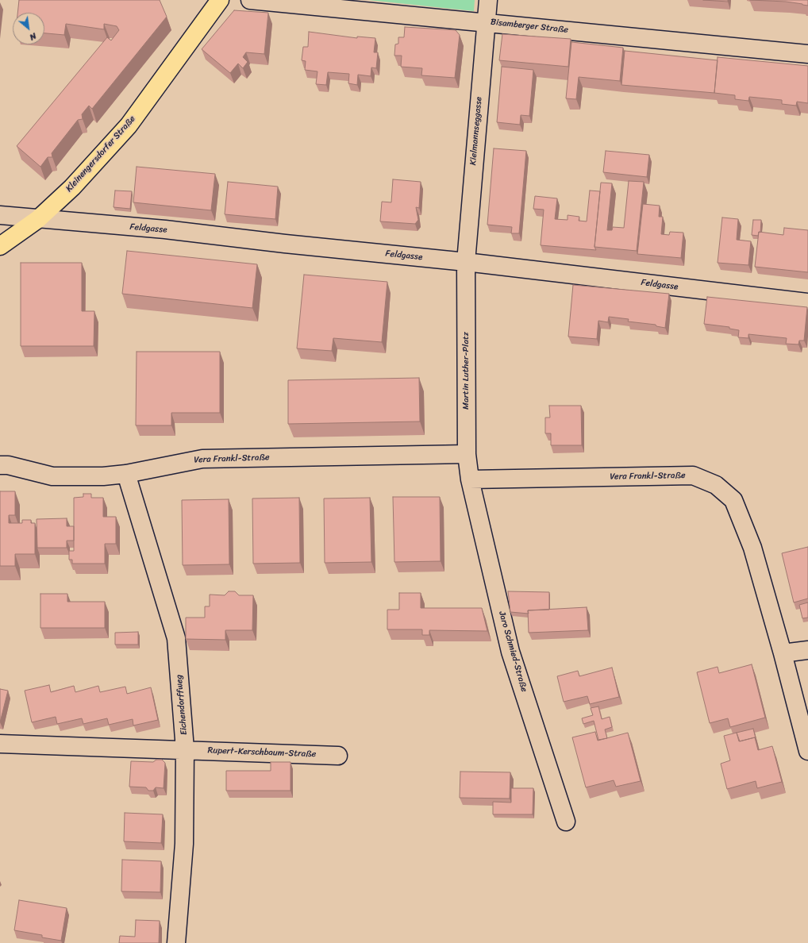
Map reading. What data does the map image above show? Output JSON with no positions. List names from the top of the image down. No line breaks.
{"streets":{"main road":["Kleinengersdorfer Straße"],"street":["Bisamberger Straße","Kielmannseggasse","Feldgasse","Martin Luther-Platz","Vera Frankl-Straße","Jaro Schmied-Straße","Eichendorffweg","Rupert-Kerschbaum-Straße"]},"crossings":[["Bisamberger Straße","Kielmannseggasse"],["Kielmannseggasse","Feldgasse"],["Kielmannseggasse","Martin Luther-Platz"],["Kleinengersdorfer Straße","Feldgasse"],["Feldgasse","Martin Luther-Platz"],["Martin Luther-Platz","Vera Frankl-Straße"],["Martin Luther-Platz","Jaro Schmied-Straße"],["Vera Frankl-Straße","Jaro Schmied-Straße"],["Vera Frankl-Straße","Eichendorffweg"],["Eichendorffweg","Rupert-Kerschbaum-Straße"]],"north":"bottom right"}
